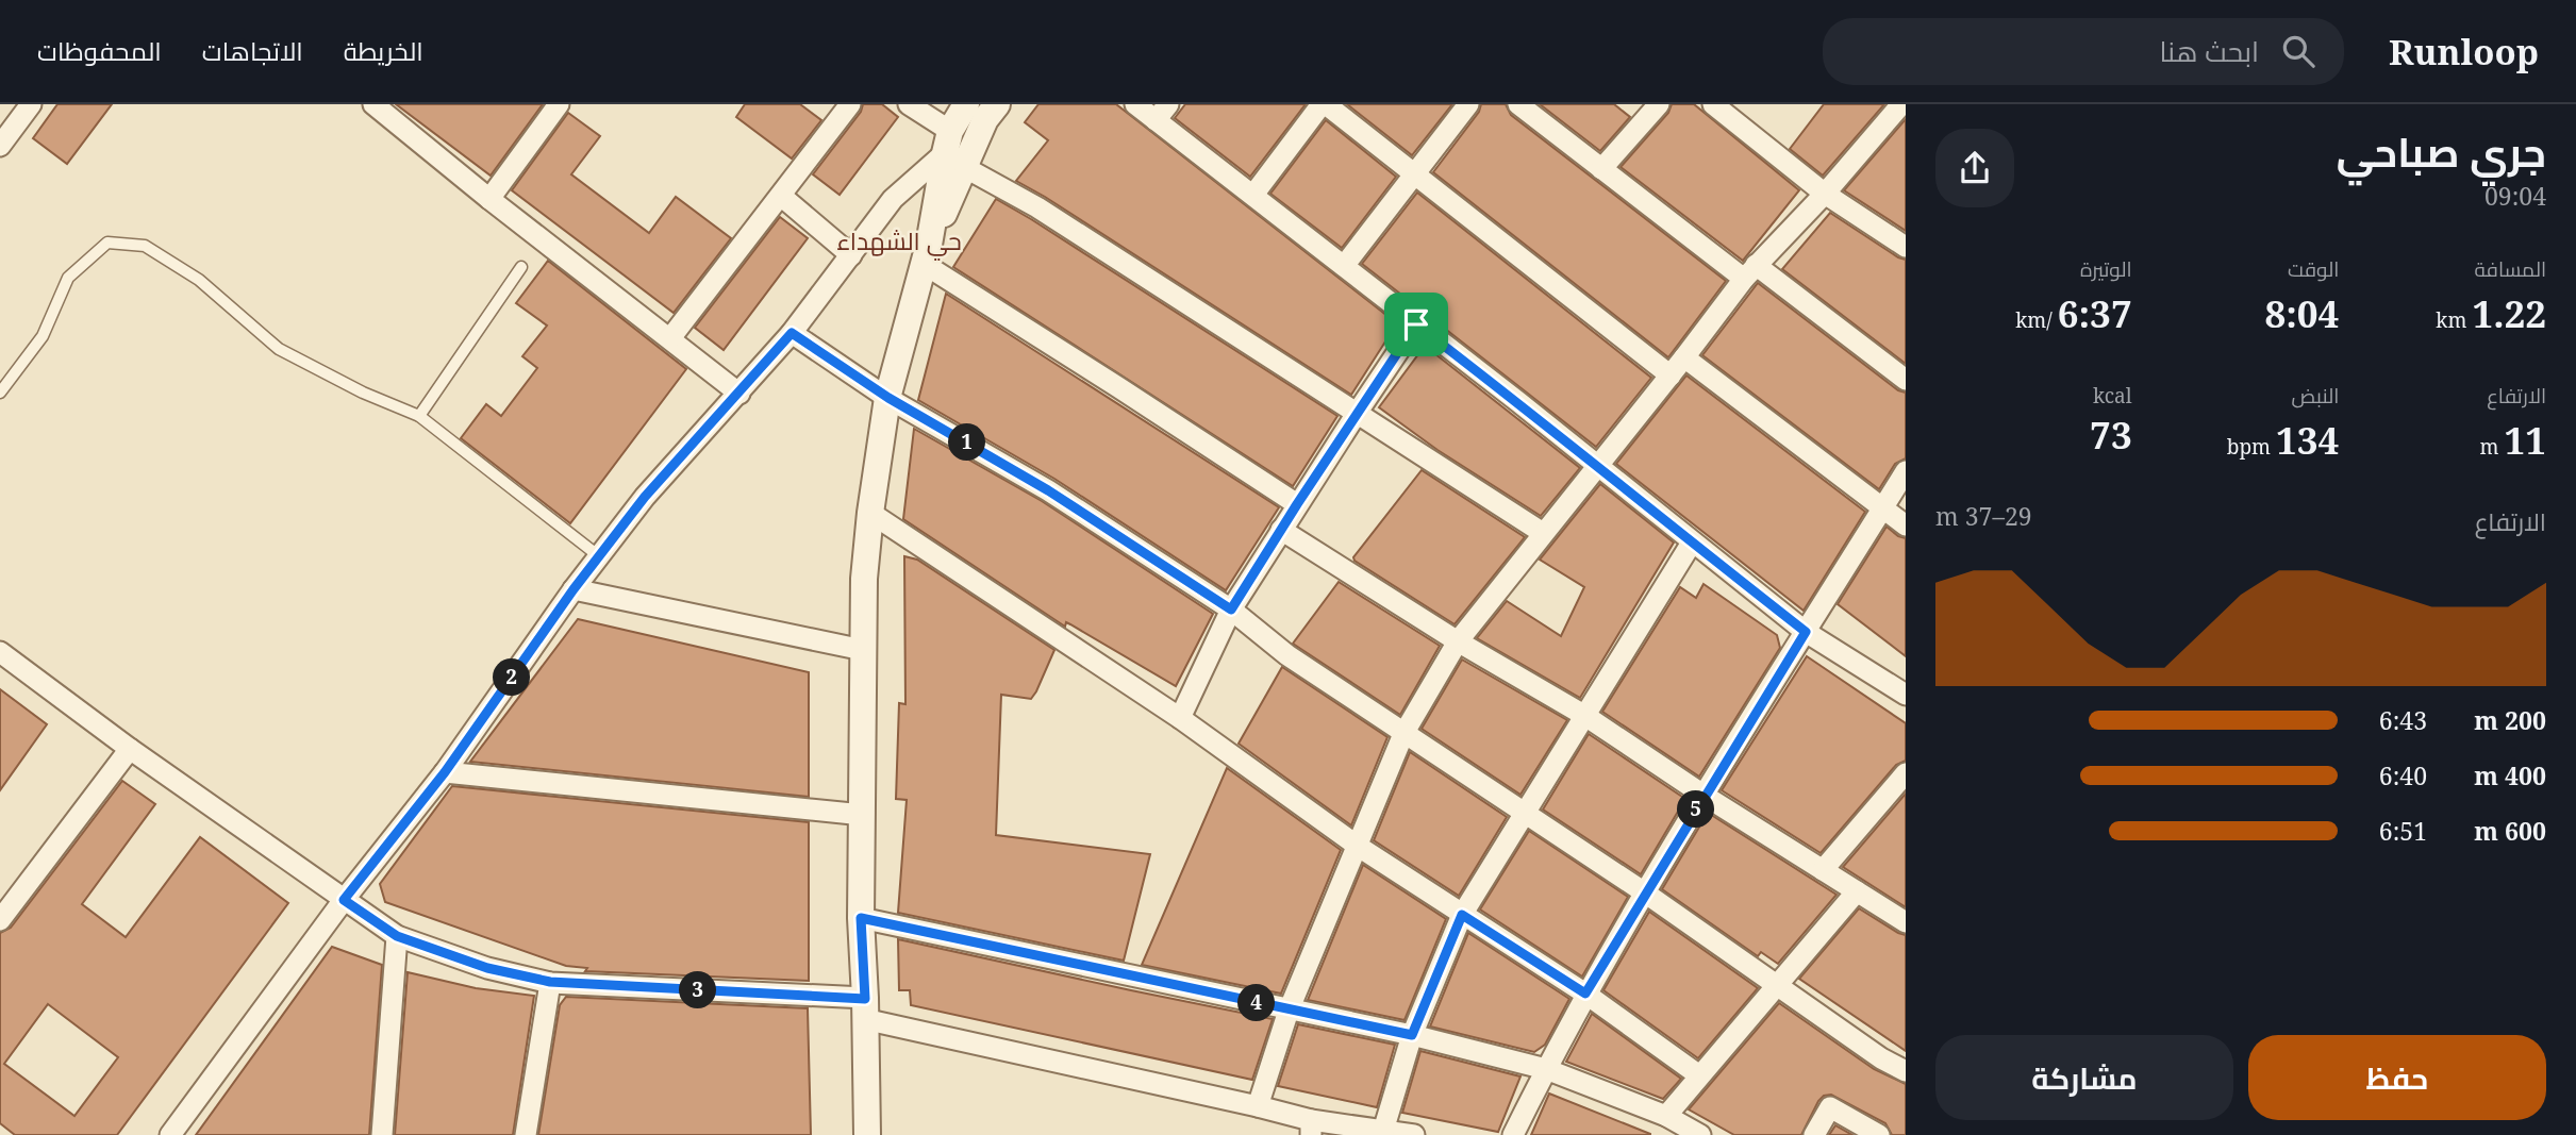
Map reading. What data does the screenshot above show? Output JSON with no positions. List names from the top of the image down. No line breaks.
{"districts":["حي الشهداء"],"page":{"header":"Runloop","search":"ابحث هنا","nav":["الخريطة","الاتجاهات","المحفوظات"],"heading":["جري صباحي","09:04"],"stats":[["المسافة","1.22 km"],["الوقت","8:04"],["الوتيرة","6:37 /km"],["الارتفاع","11 m"],["النبض","134 bpm"],["kcal","73"]],"pins":["1","2","5","3","4"],"chart":["الارتفاع","29–37 m"],"list":[{"name":"200 m","note":"6:43"},{"name":"400 m","note":"6:40"},{"name":"600 m","note":"6:51"}],"buttons":["حفظ","مشاركة"]}}
